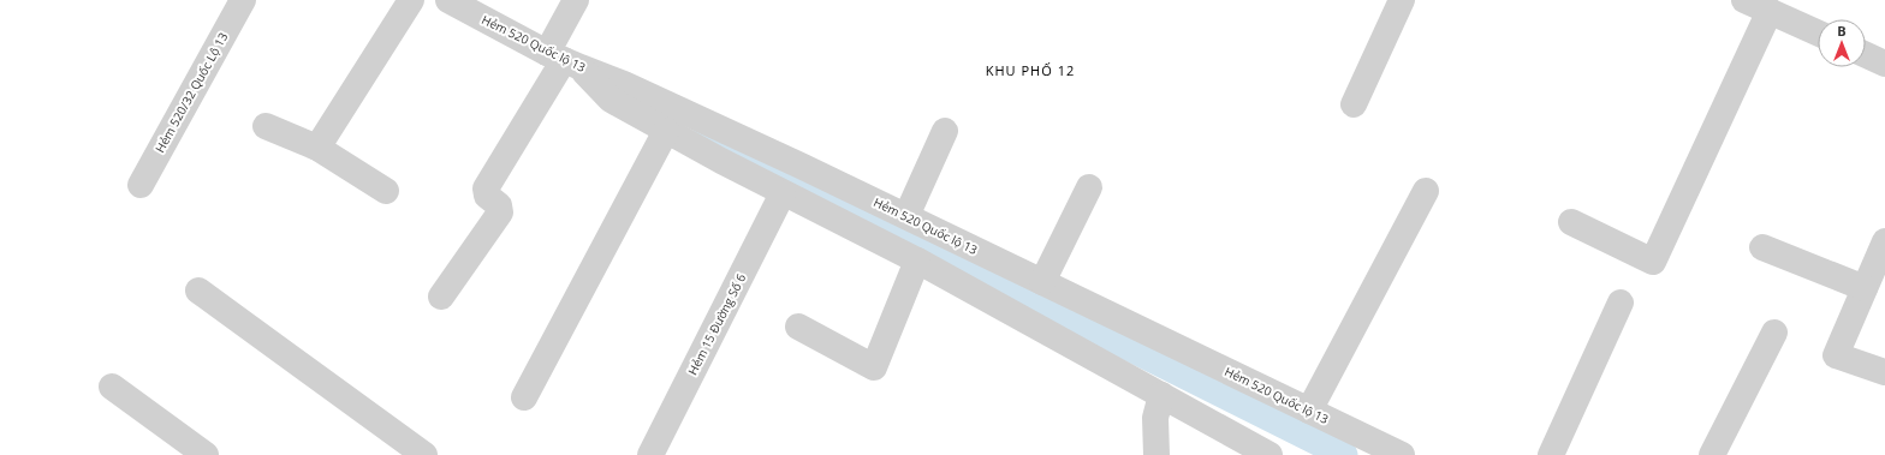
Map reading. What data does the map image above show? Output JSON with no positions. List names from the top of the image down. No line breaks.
{"streets":{"street":["Hẻm 520 Quốc lộ 13","Hẻm 520/32 Quốc Lộ 13","Hẻm 15 Đường Số 6"]},"districts":["KHU PHỐ 12"],"north":"top"}
